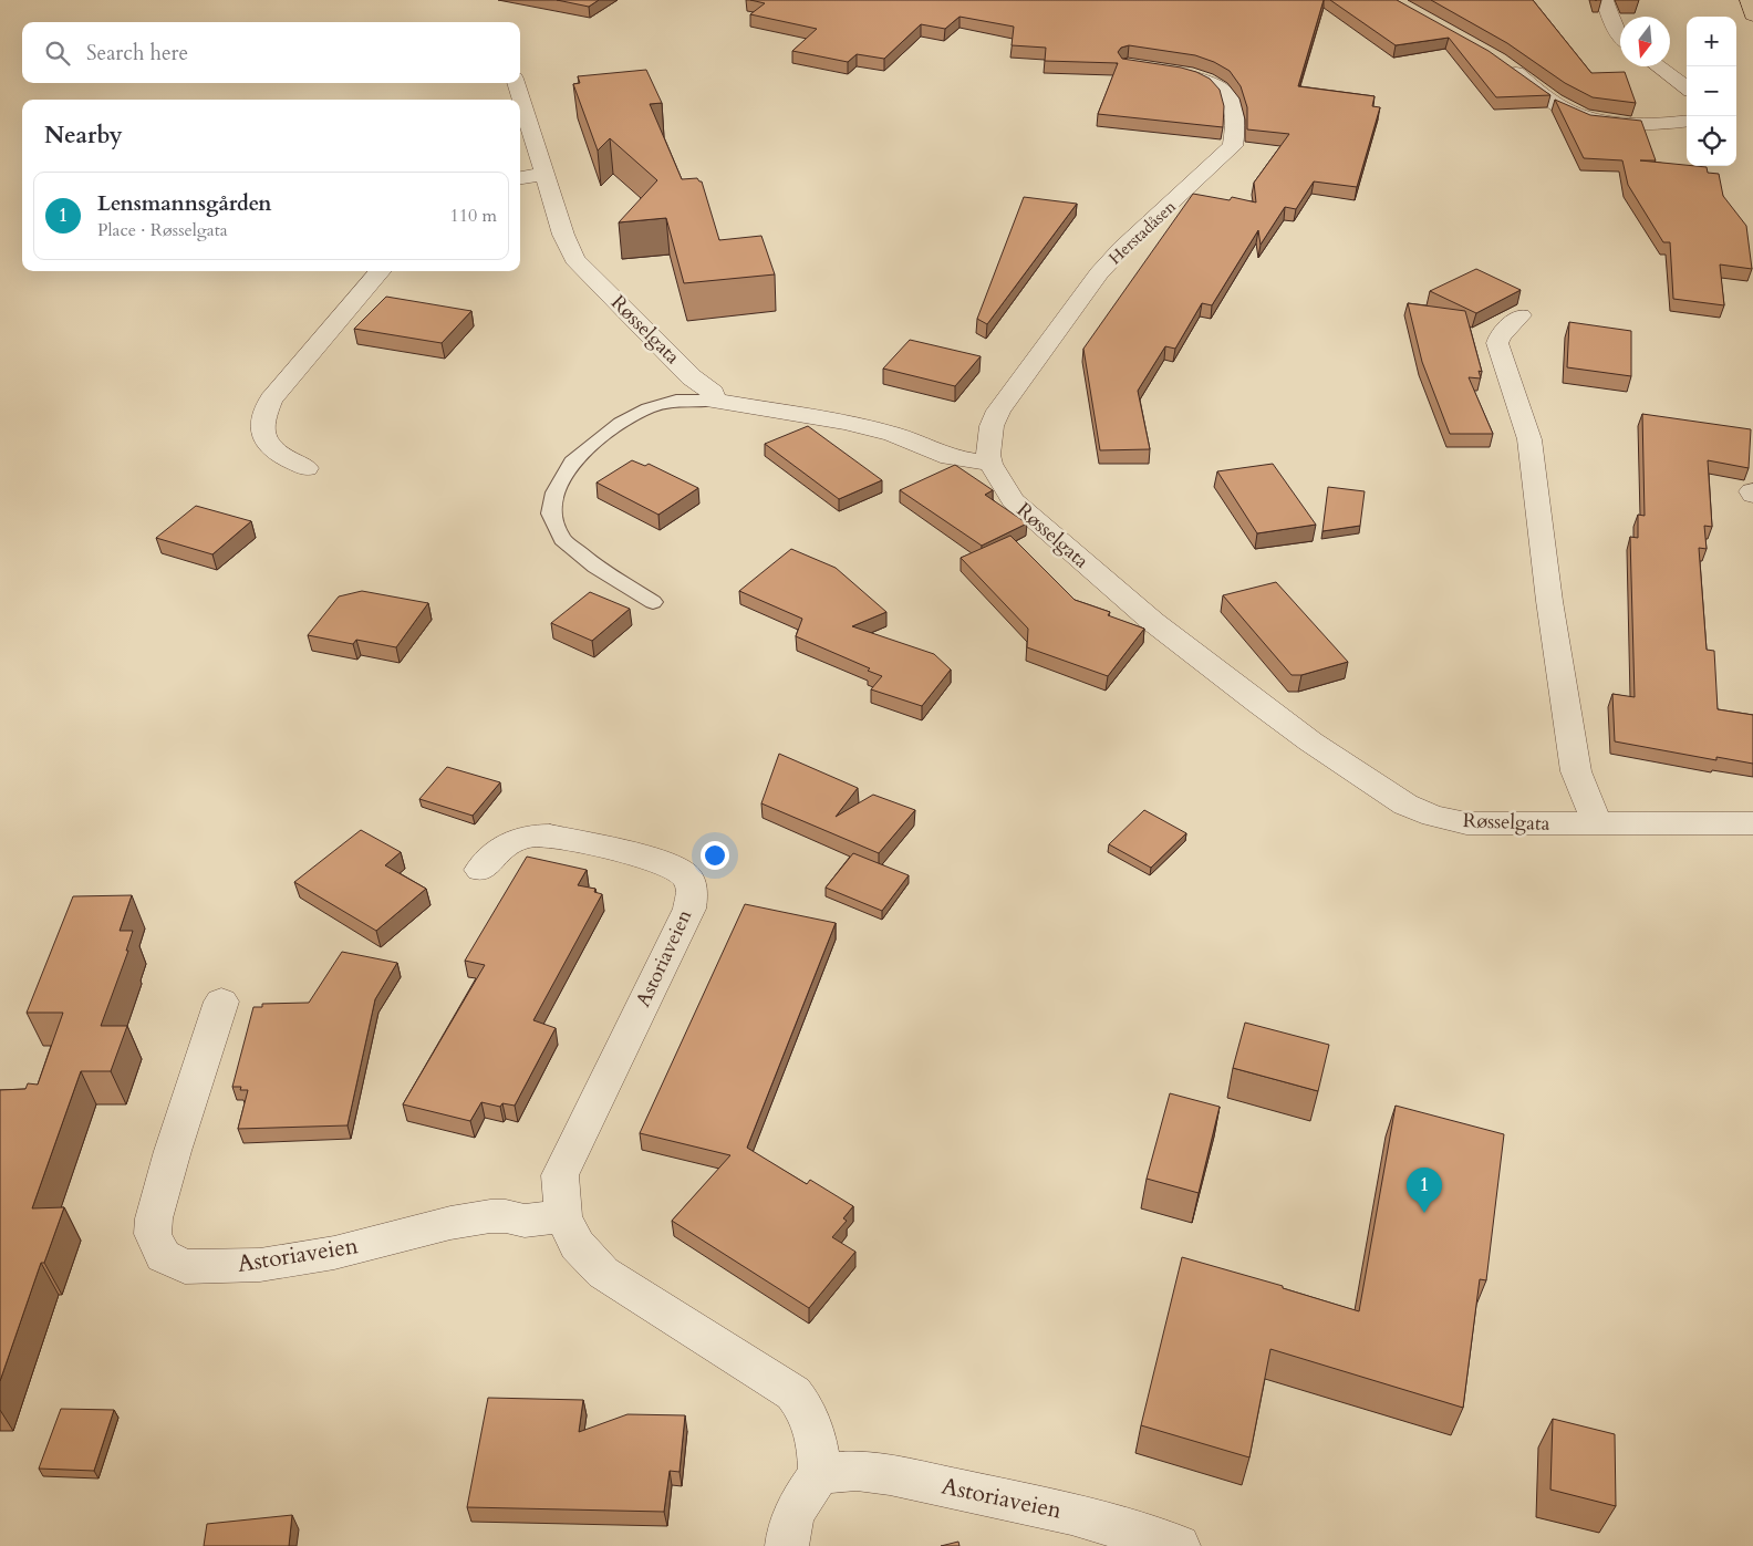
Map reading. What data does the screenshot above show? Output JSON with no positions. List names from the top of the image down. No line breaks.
{"streets":{"street":["Herstadåsen","Røsselgata","Astoriaveien"]},"crossings":[["Herstadåsen","Røsselgata"]],"north":"bottom","page":{"map_buttons":["+","−"],"search":"Search here","heading":"Nearby","list":[{"mark":"1","name":"Lensmannsgården","note":"Place · Røsselgata","value":"110 m"}],"pins":"1"}}
